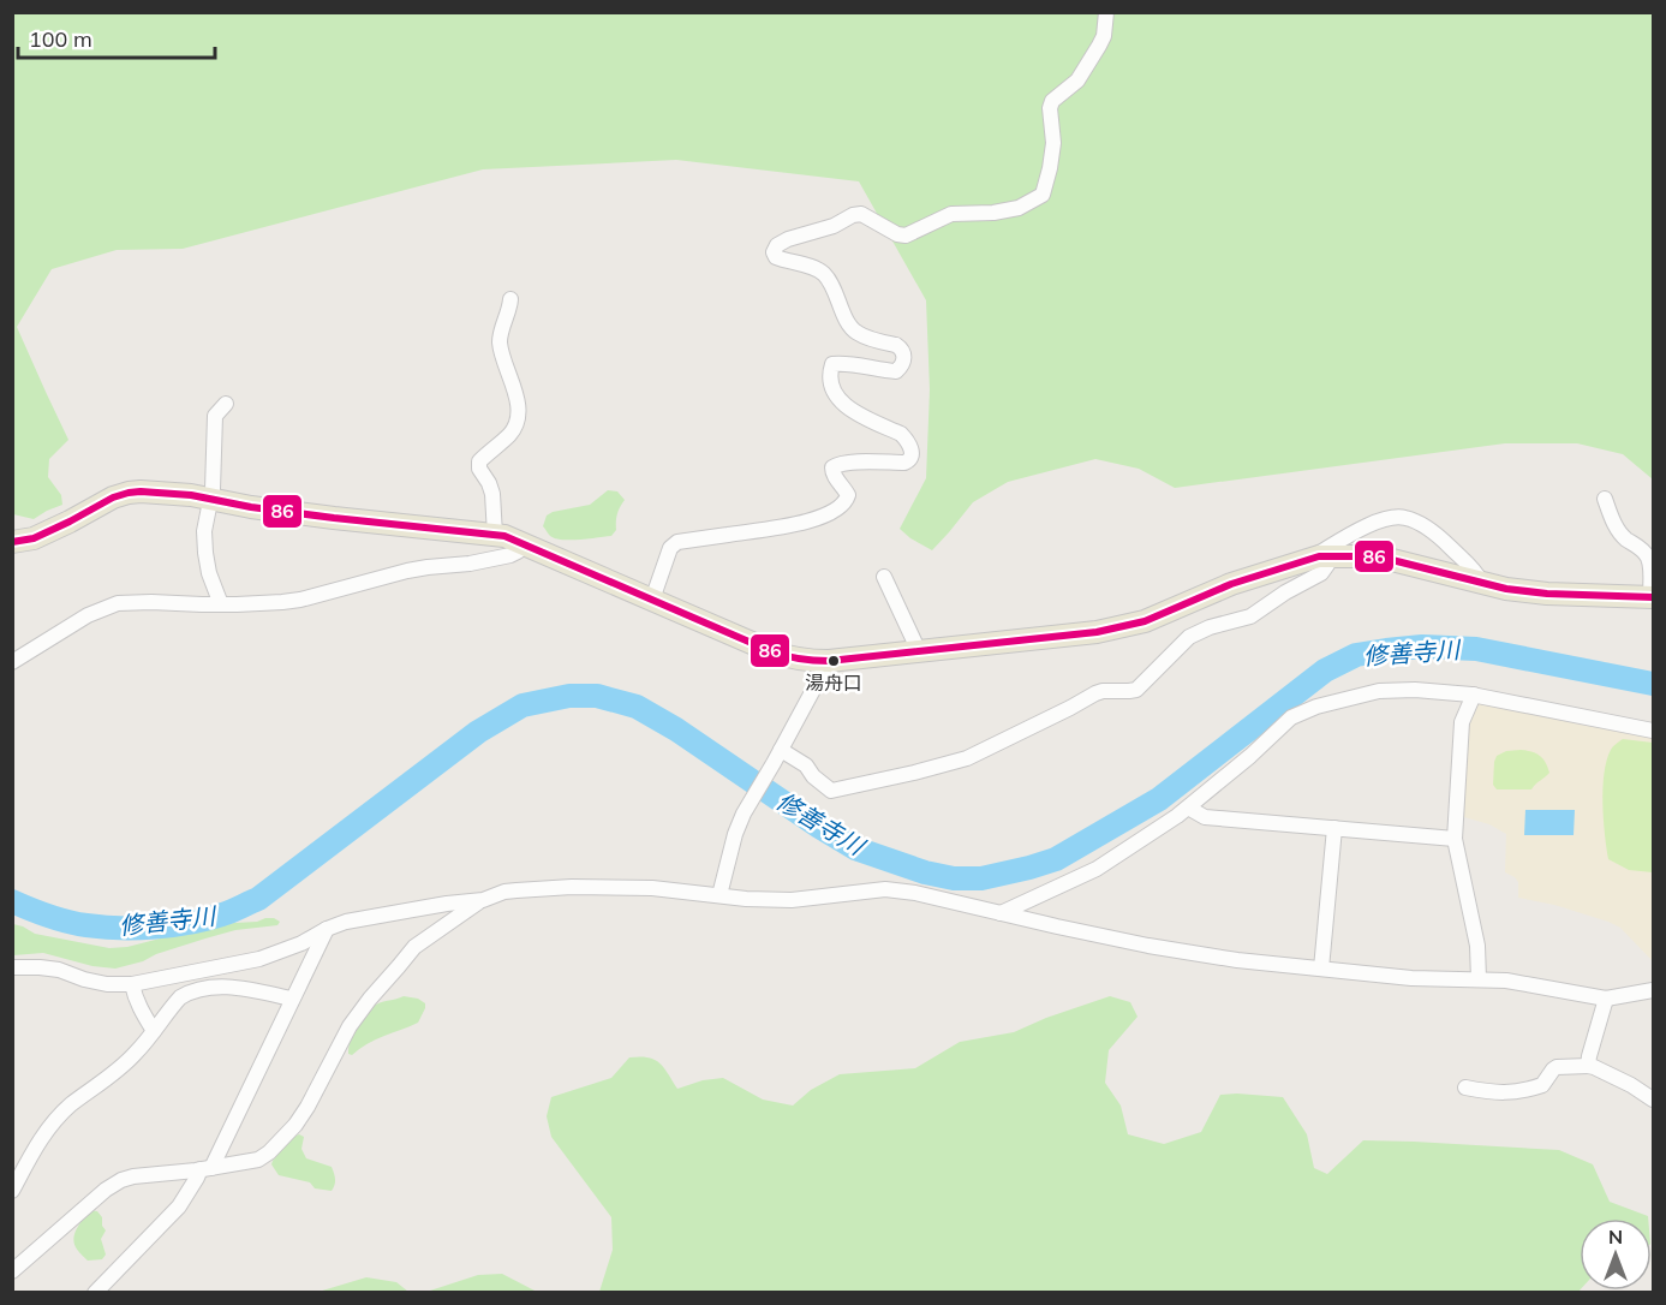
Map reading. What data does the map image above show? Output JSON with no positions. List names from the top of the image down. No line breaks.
{"water":["修善寺川"],"places":["湯舟口"],"lines":["transit line 86"],"scale_bar":"100 m","north":"top"}
